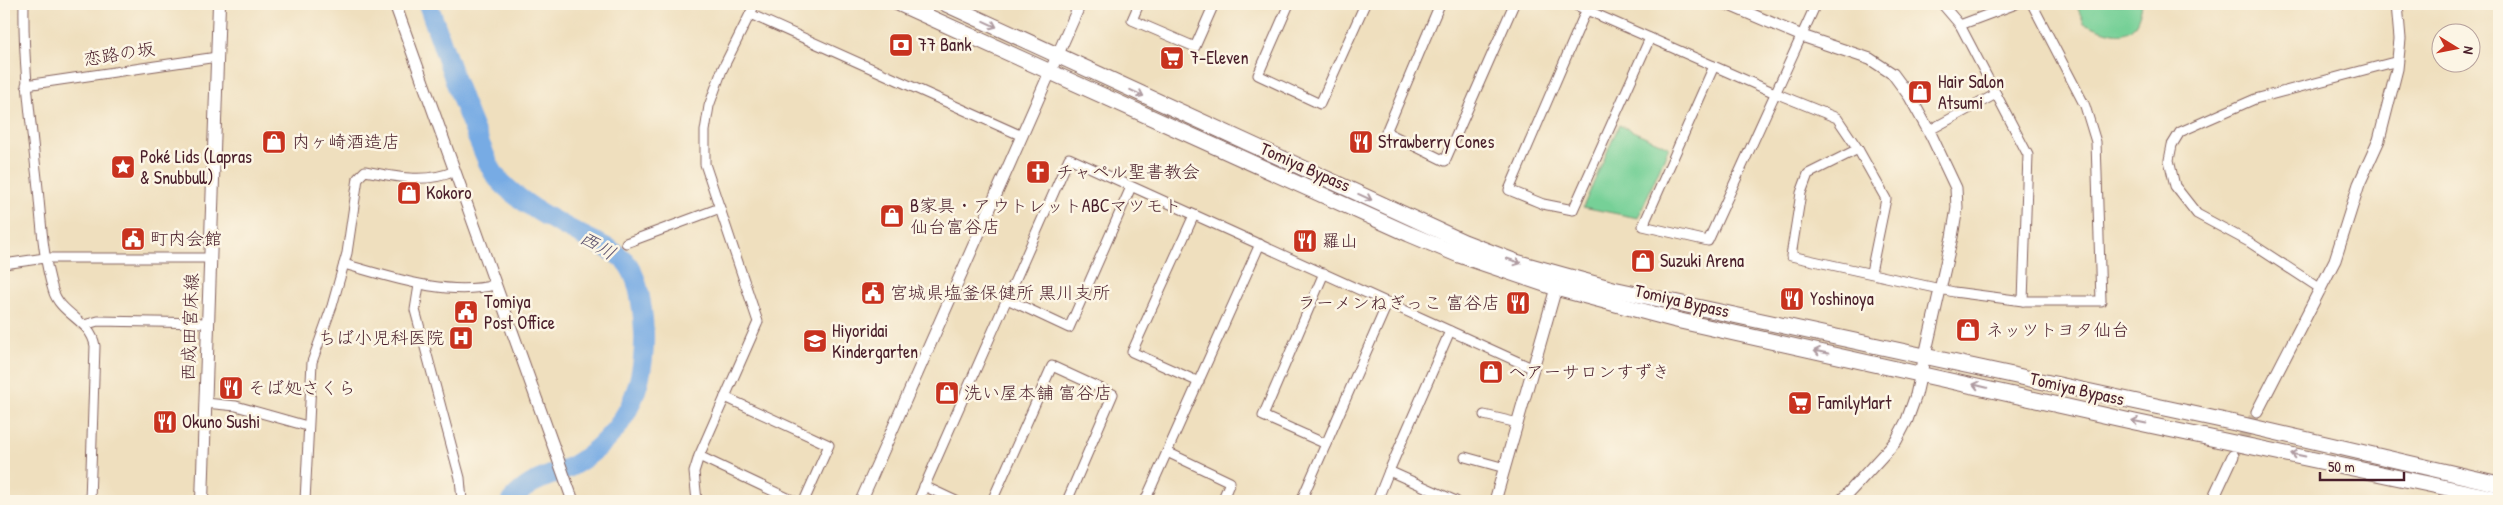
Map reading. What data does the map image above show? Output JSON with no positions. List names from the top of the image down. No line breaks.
{"streets":{"highway":["Tomiya Bypass"],"main road":["西成田宮床線"],"street":["恋路の坂"]},"crossings":[["恋路の坂","西成田宮床線"]],"water":["西川"],"places":{"bank":["77 Bank"],"supermarket":["7-Eleven","FamilyMart"],"shop":["Hair Salon Atsumi","内ヶ崎酒造店","Kokoro","B家具・アウトレットABCマツモト 仙台富谷店","Suzuki Arena","ネッツトヨタ仙台","ヘアーサロンすずき","洗い屋本舗 富谷店"],"restaurant":["Strawberry Cones","羅山","Yoshinoya","ラーメンねぎっこ 富谷店","そば処さくら","Okuno Sushi"],"place":["Poké Lids (Lapras & Snubbull)"],"church":["チャペル聖書教会"],"public building":["町内会館","宮城県塩釜保健所 黒川支所","Tomiya Post Office"],"hospital":["ちば小児科医院"],"school or university":["Hiyoridai Kindergarten"]},"scale_bar":"50 m","north":"right"}
